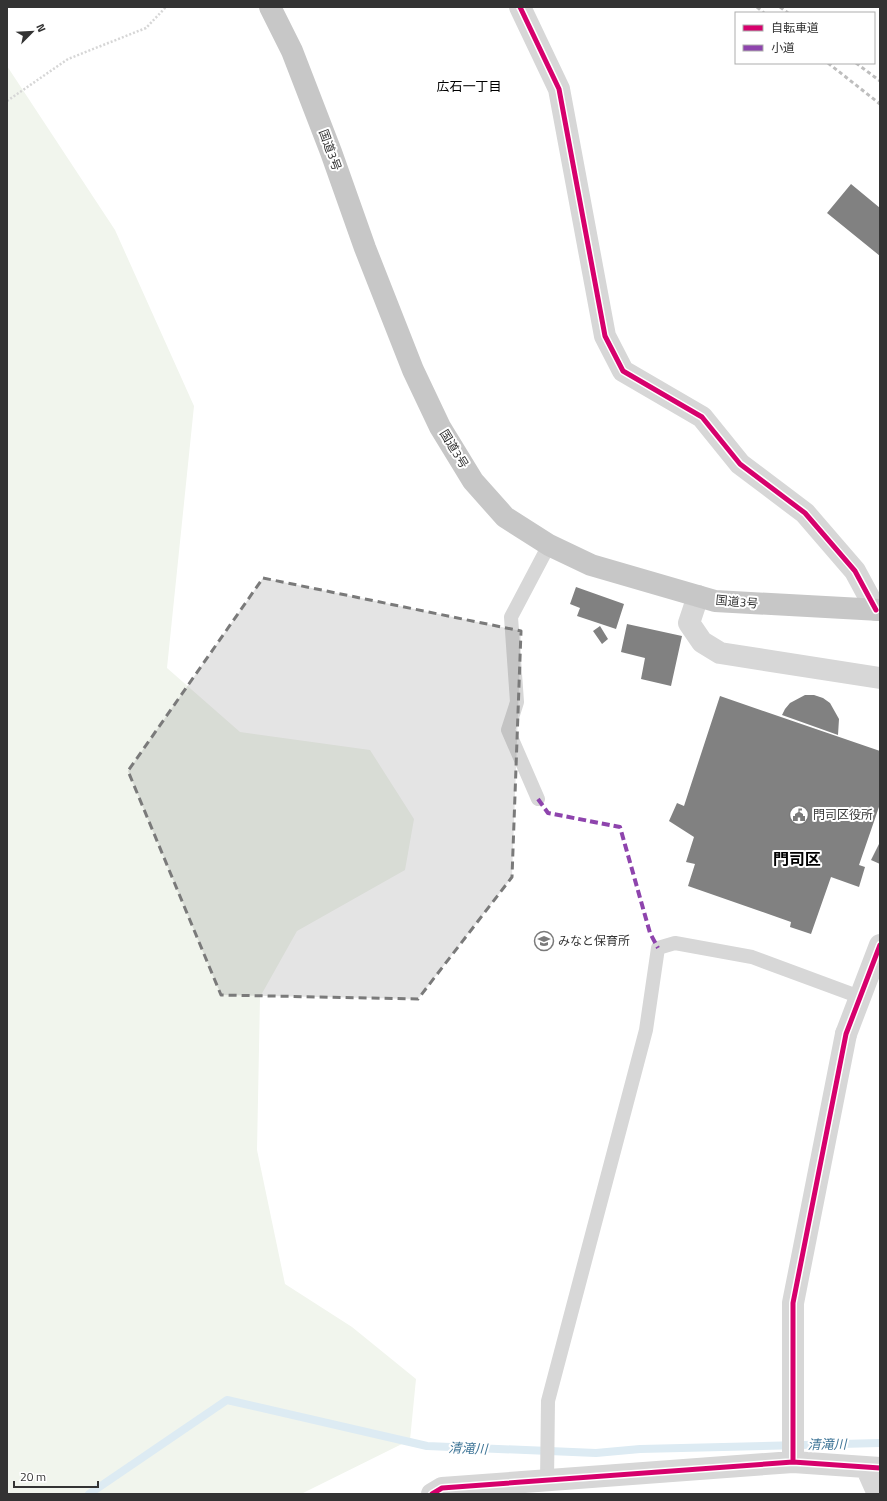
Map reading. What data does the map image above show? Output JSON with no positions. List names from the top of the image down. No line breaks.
{"streets":{"highway":["国道3号"]},"districts":["広石一丁目","門司区"],"water":["清滝川"],"places":{"public building":["門司区役所"],"school or university":["みなと保育所"]},"legend":["自転車道","小道"],"scale_bar":"20 m","north":"top right"}
